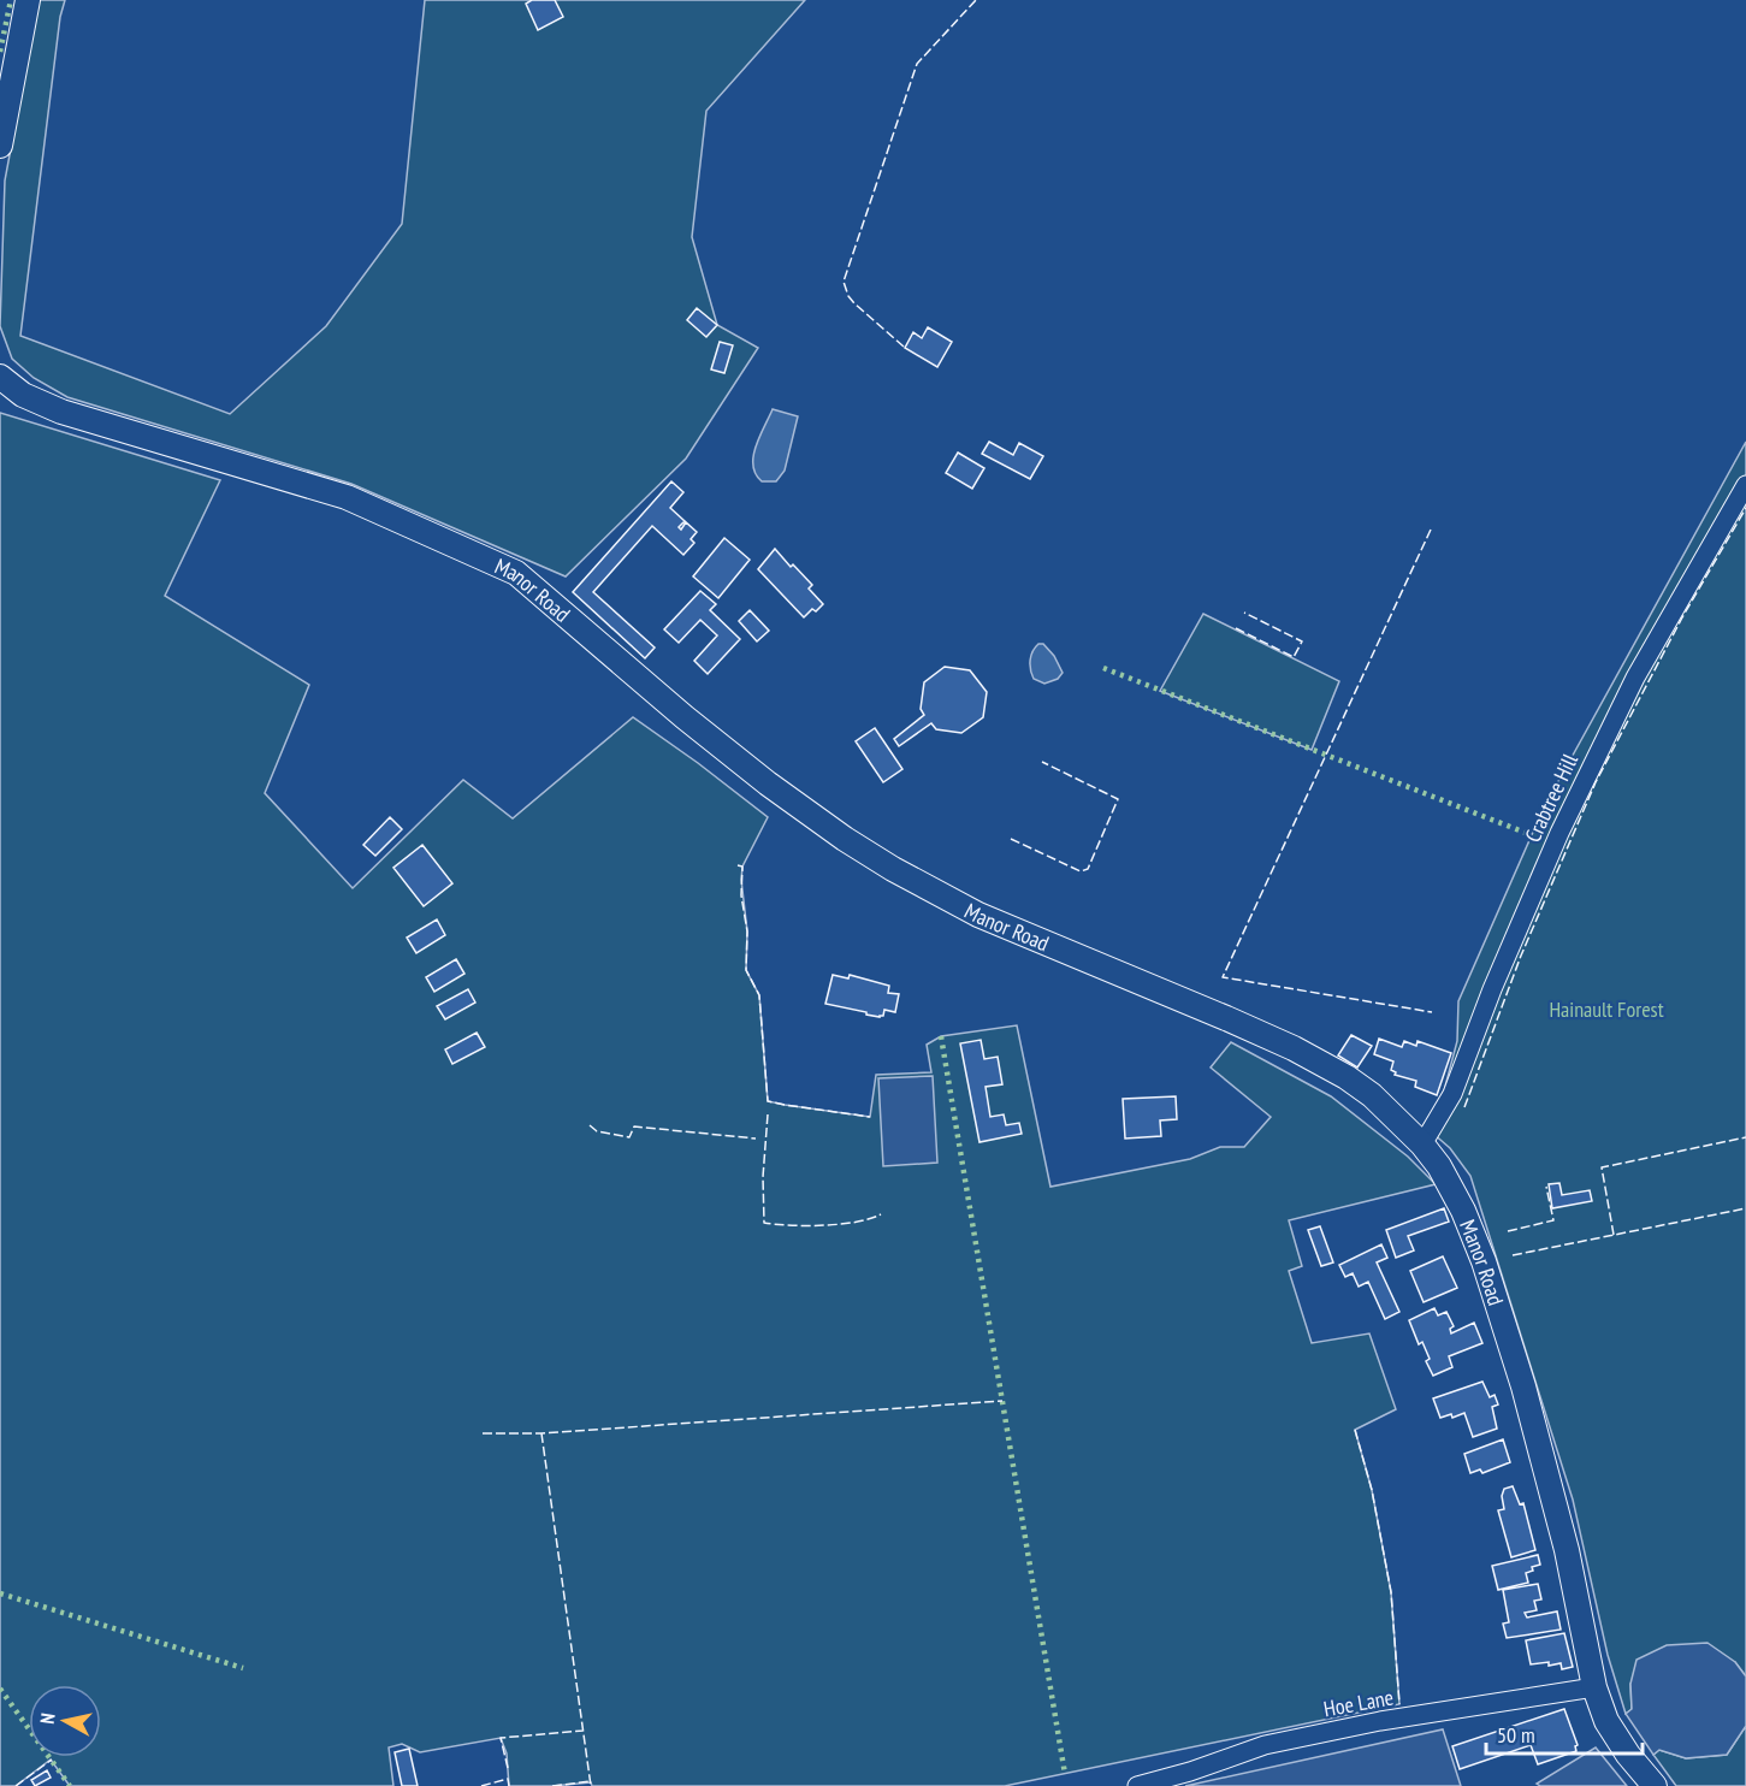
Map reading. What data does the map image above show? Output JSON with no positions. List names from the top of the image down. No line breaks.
{"streets":{"street":["Manor Road","Crabtree Hill","Hoe Lane"]},"crossings":[["Manor Road","Crabtree Hill"],["Manor Road","Hoe Lane"]],"parks":["Hainault Forest"],"scale_bar":"50 m","north":"left"}
